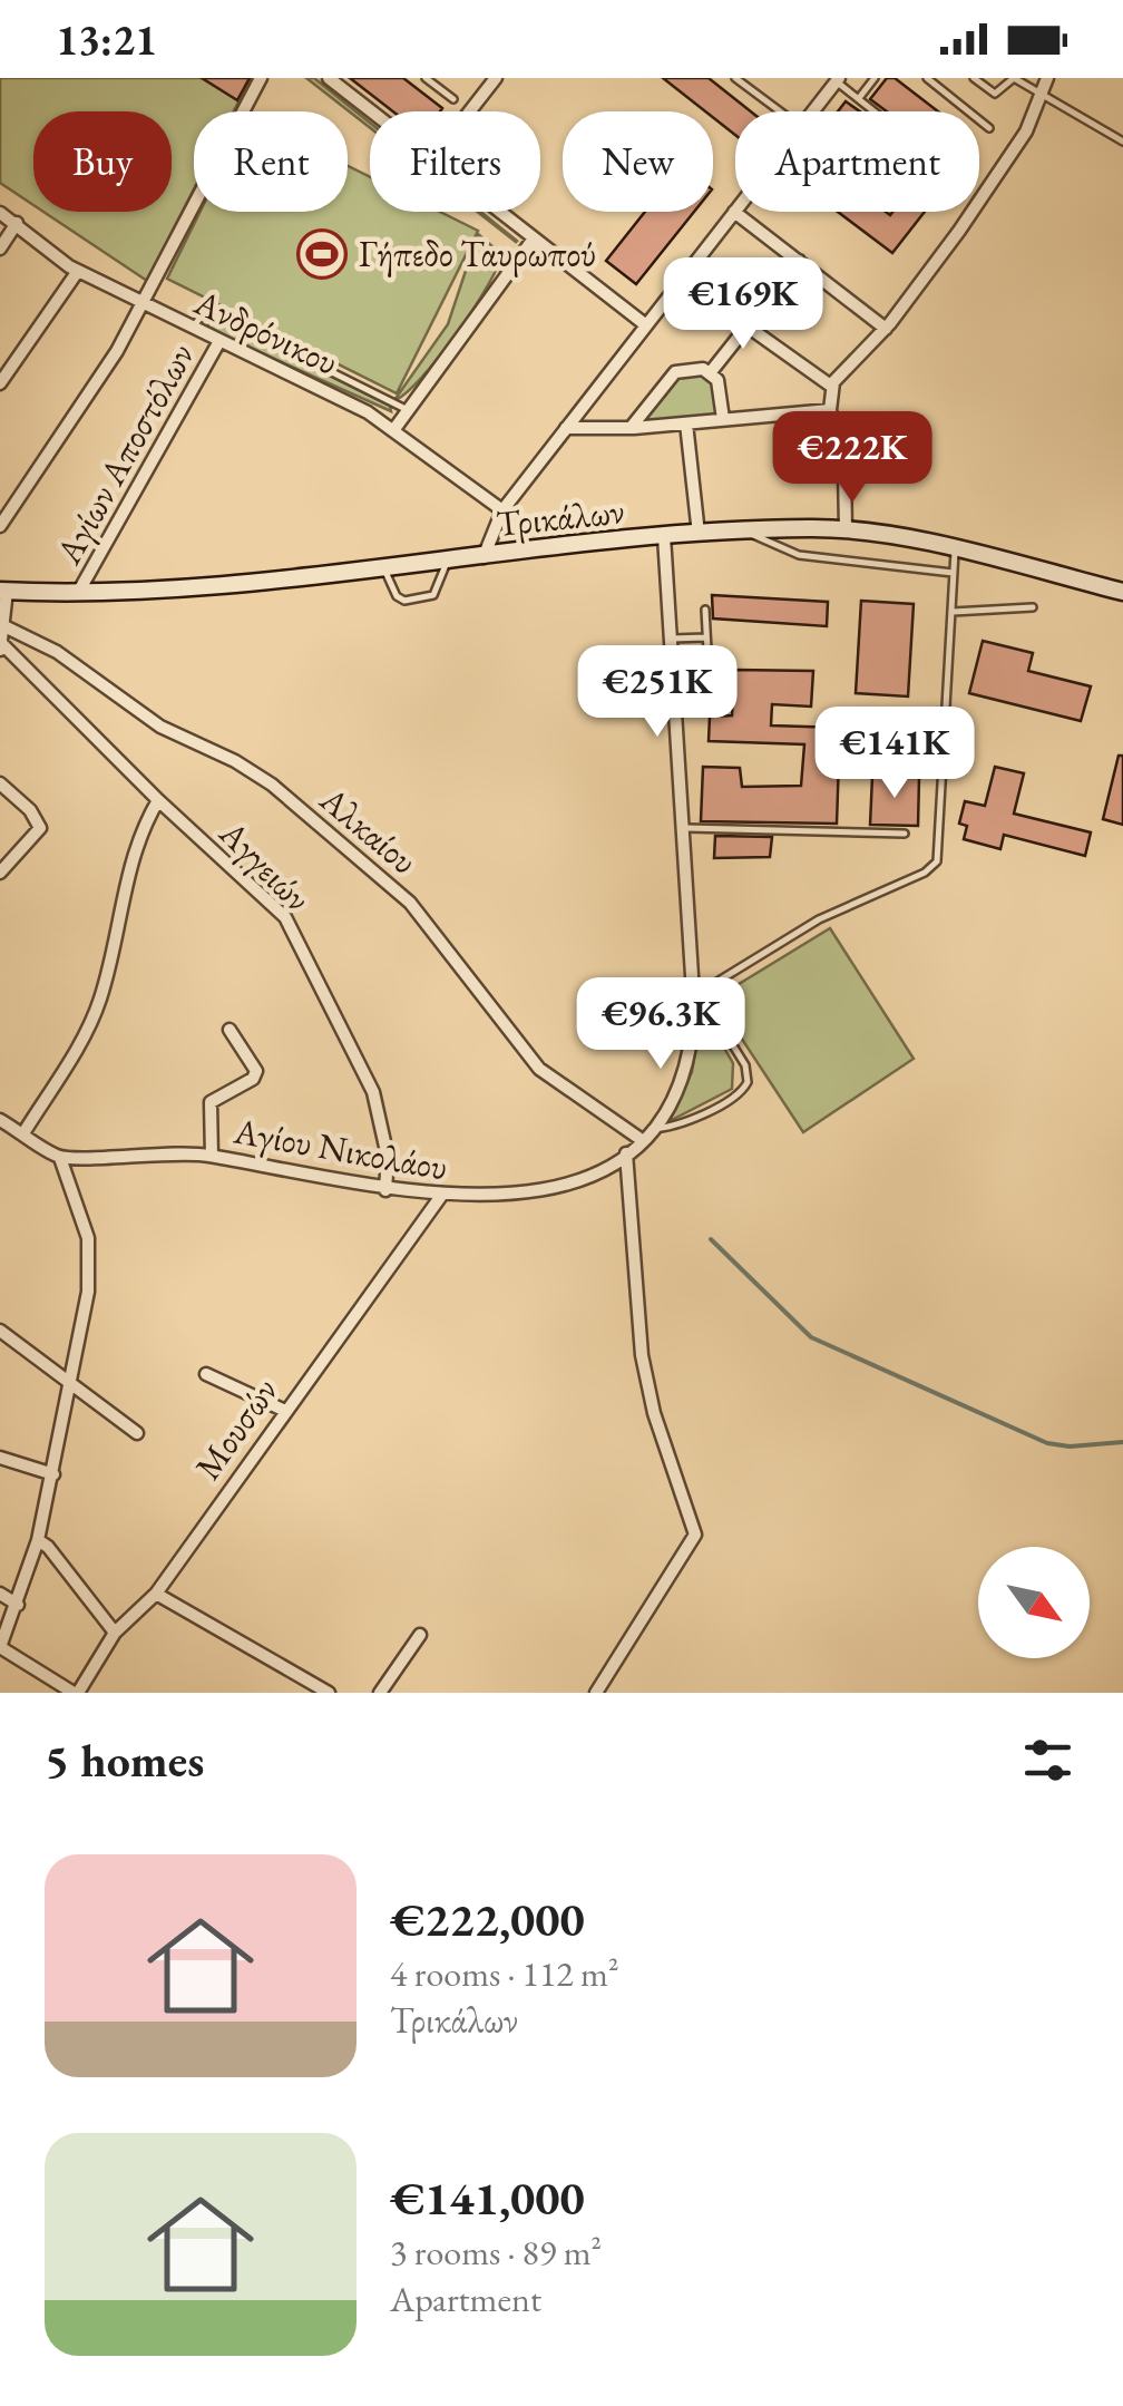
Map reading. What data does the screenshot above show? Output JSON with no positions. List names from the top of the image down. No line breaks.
{"streets":{"main road":["Τρικάλων"],"street":["Ανδρόνικου","Αγίων Αποστόλων","Αλκαίου","Αγγειών","Αγίου Νικολάου","Μουσών"]},"crossings":[["Ανδρόνικου","Αγίων Αποστόλων"],["Αγίων Αποστόλων","Τρικάλων"],["Τρικάλων","Αγίου Νικολάου"],["Αλκαίου","Αγίου Νικολάου"],["Αγγειών","Αγίου Νικολάου"],["Αγίου Νικολάου","Μουσών"]],"places":{"sports":["Γήπεδο Ταυρωπού"]},"north":"bottom right","page":{"status":"13:21","chip":["Buy","Rent","Filters","New","Apartment"],"price":["€169K","€222K","€251K","€141K","€96.3K"],"heading":"5 homes","list":[{"name":"€222,000","note":"4 rooms · 112 m² · Τρικάλων"},{"name":"€141,000","note":"3 rooms · 89 m² · Apartment"}]}}
